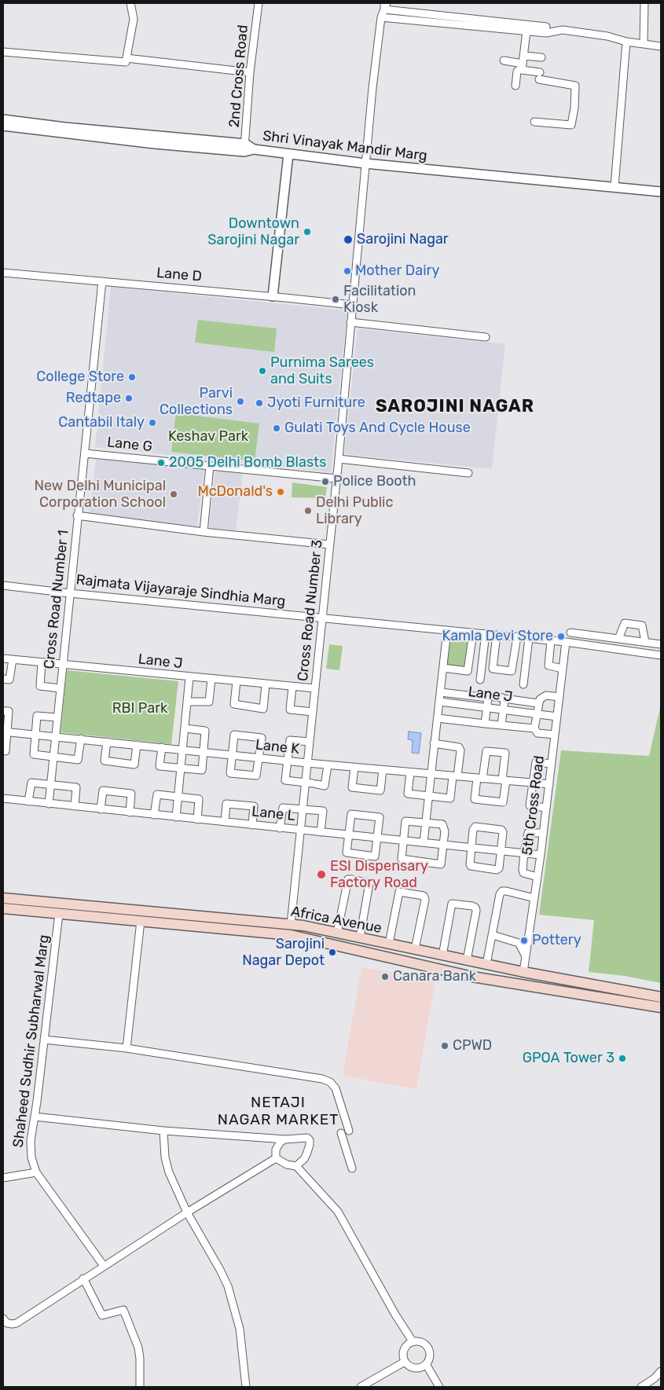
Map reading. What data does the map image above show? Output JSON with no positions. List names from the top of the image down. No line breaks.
{"streets":{"main road":["Africa Avenue"],"street":["2nd Cross Road","Shri Vinayak Mandir Marg","Lane D","Lane G","Rajmata Vijayaraje Sindhia Marg","Cross Road Number 1","Cross Road Number 3","Lane J","Lane K","5th Cross Road","Lane L","Shaheed Sudhir Subharwal Marg"]},"crossings":[["2nd Cross Road","Shri Vinayak Mandir Marg"],["Shri Vinayak Mandir Marg","Cross Road Number 3"],["Lane D","Cross Road Number 1"],["Lane D","Cross Road Number 3"],["Lane G","Cross Road Number 1"],["Lane G","Cross Road Number 3"],["Rajmata Vijayaraje Sindhia Marg","Cross Road Number 1"],["Rajmata Vijayaraje Sindhia Marg","Cross Road Number 3"],["Rajmata Vijayaraje Sindhia Marg","5th Cross Road"],["Cross Road Number 1","Lane J"],["Cross Road Number 1","Lane K"],["Cross Road Number 1","Lane L"],["Cross Road Number 3","Lane J"],["Cross Road Number 3","Lane K"],["Cross Road Number 3","Lane L"],["Cross Road Number 3","Africa Avenue"],["Lane J","5th Cross Road"],["Lane K","5th Cross Road"],["5th Cross Road","Lane L"],["5th Cross Road","Africa Avenue"],["Africa Avenue","Shaheed Sudhir Subharwal Marg"]],"districts":["SAROJINI NAGAR","NETAJI NAGAR MARKET"],"parks":["Keshav Park","RBI Park"],"places":["Downtown Sarojini Nagar","Sarojini Nagar","Mother Dairy","Facilitation Kiosk","Purnima Sarees and Suits","College Store","Redtape","Parvi Collections","Jyoti Furniture","Cantabil Italy","Gulati Toys And Cycle House","2005 Delhi Bomb Blasts","Police Booth","McDonald's","New Delhi Municipal Corporation School","Delhi Public Library","Kamla Devi Store","ESI Dispensary Factory Road","Pottery","Sarojini Nagar Depot","Canara Bank","CPWD","GPOA Tower 3"]}
